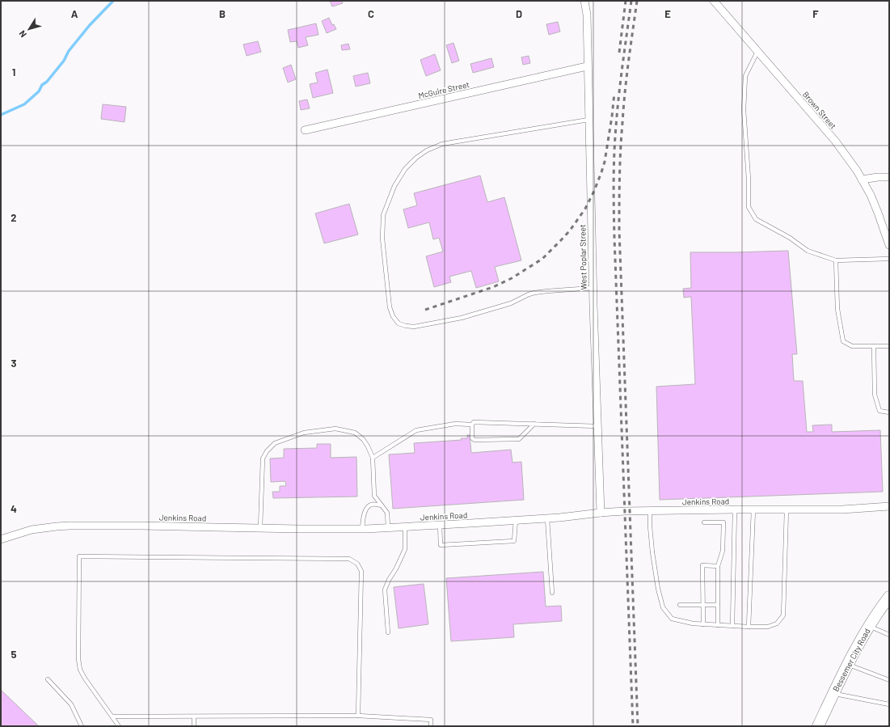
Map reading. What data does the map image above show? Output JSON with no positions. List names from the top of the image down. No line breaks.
{"streets":{"main road":["Bessemer City Road"],"street":["McGuire Street","Brown Street","West Poplar Street","Jenkins Road"]},"crossings":[["McGuire Street","West Poplar Street"],["West Poplar Street","Jenkins Road"]],"north":"bottom left","grid":{"columns":["A","B","C","D","E","F"],"rows":["1","2","3","4","5"]}}
